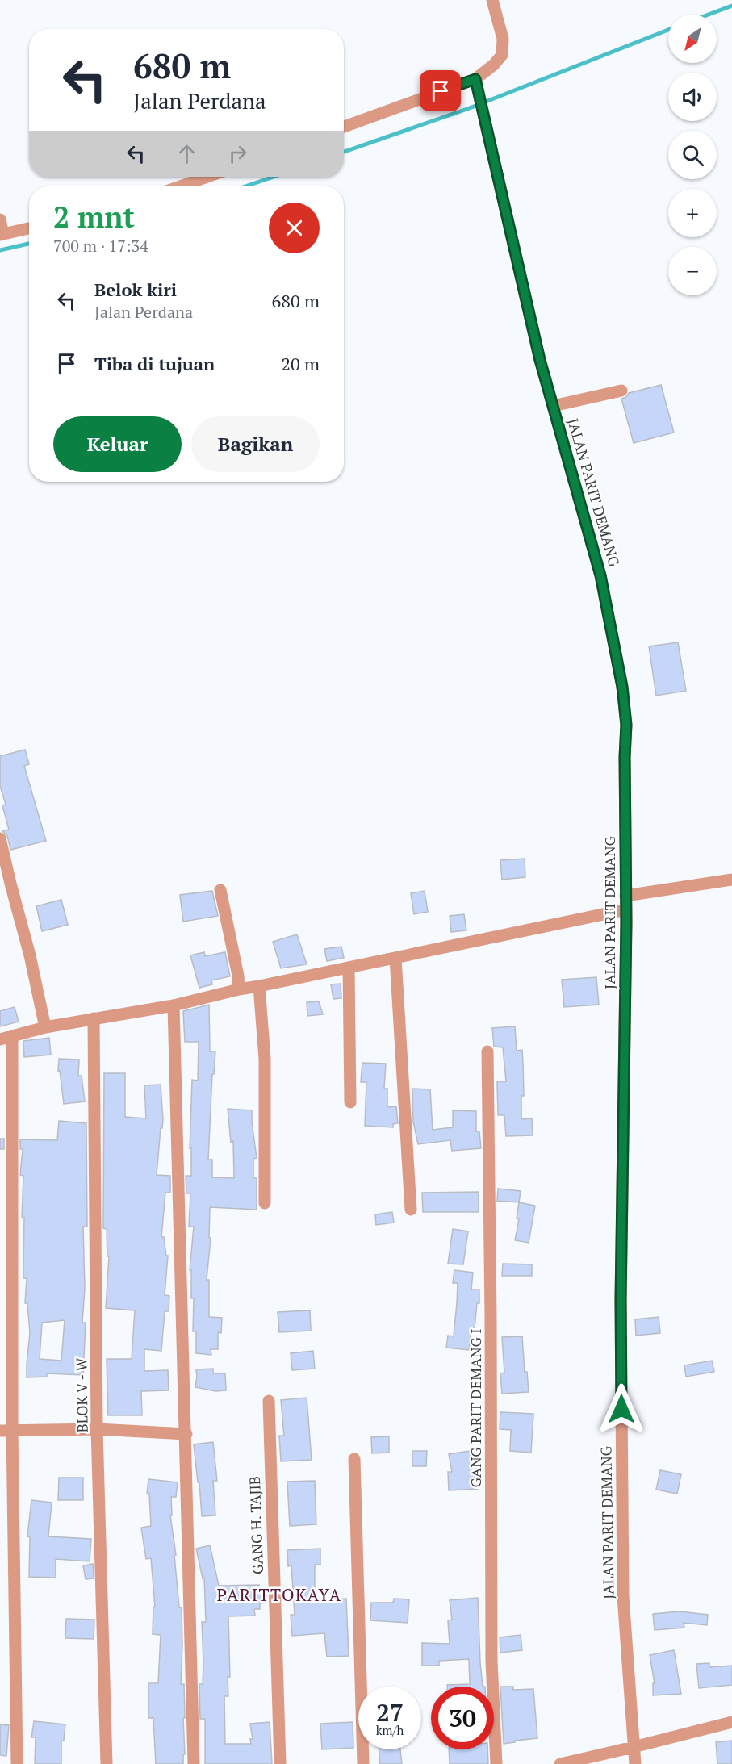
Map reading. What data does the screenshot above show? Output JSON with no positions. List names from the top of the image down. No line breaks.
{"streets":{"street":["JALAN PARIT DEMANG","BLOK V - W","GANG PARIT DEMANG I","GANG H. TAJIB"]},"districts":["PARITTOKAYA"],"north":"bottom left","page":{"map_buttons":["+","−"],"turn":["680 m","Jalan Perdana"],"heading":["2 mnt","700 m · 17:34"],"list":[{"name":"Belok kiri","note":"Jalan Perdana","value":"680 m"},{"name":"Tiba di tujuan","value":"20 m"}],"buttons":["Keluar","Bagikan"],"speed":"27 km/h","limit":"30"}}
